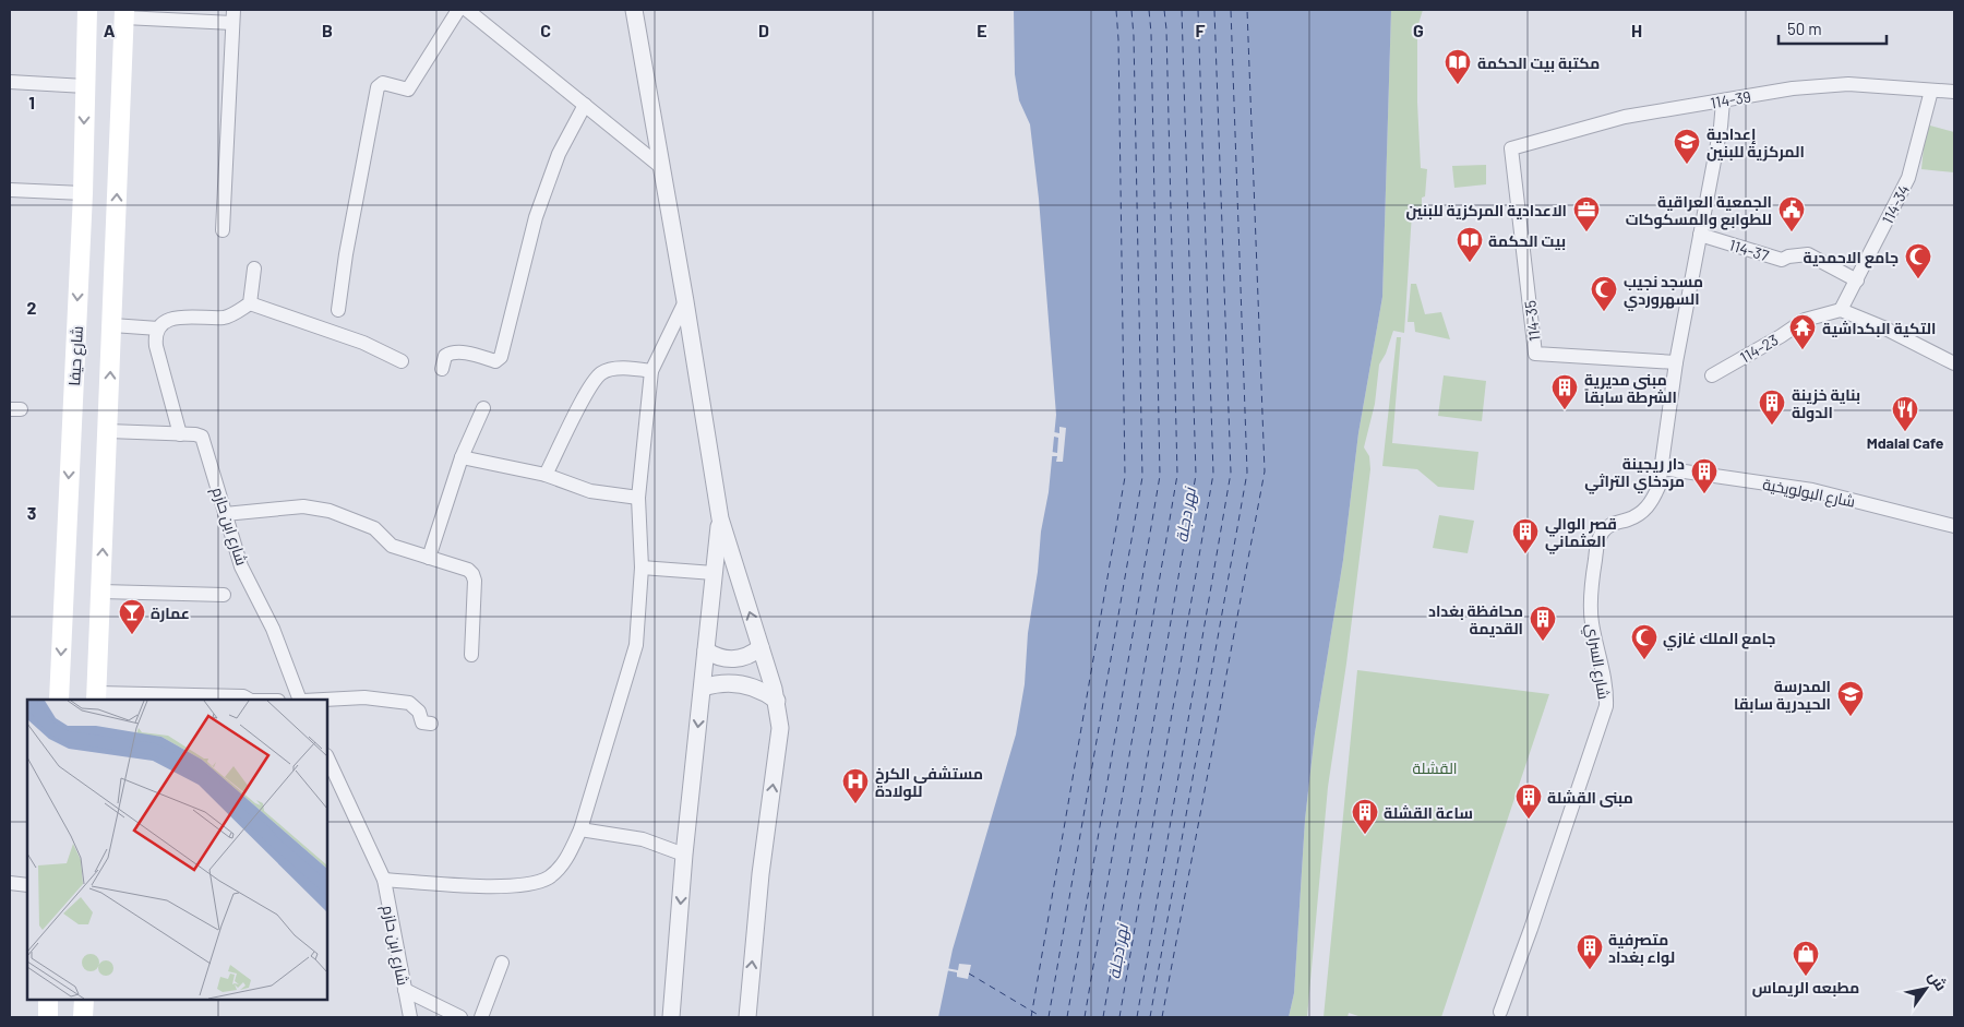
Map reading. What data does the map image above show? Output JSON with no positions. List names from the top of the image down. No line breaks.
{"streets":{"main road":["شارع حيفا"],"street":["114-39","114-34","114-37","114-35","114-23","شارع البولويخية","شارع ابن حازم","شارع السراي"]},"crossings":[["114-39","114-34"],["114-39","114-35"],["114-39","شارع السراي"],["114-34","114-37"],["114-34","114-23"],["114-37","شارع السراي"],["114-35","شارع السراي"],["شارع البولويخية","شارع السراي"]],"water":["نهر دجلة"],"parks":["القشلة"],"places":{"library":["مكتبة بيت الحكمة","بيت الحكمة"],"school or university":["إعدادية المركزية للبنين","المدرسة الحيدرية سابقا"],"office":["الاعدادية المركزية للبنين"],"public building":["الجمعية العراقية للطوابع والمسكوكات"],"mosque":["جامع الاحمدية","مسجد نجيب السهروردي","جامع الملك غازي"],"temple":["التكية البكداشية"],"building":["مبنى مديرية الشرطة سابقاً","بناية خزينة الدولة","دار ريجينة مردخاي التراثي","قصر الوالي العثماني","محافظة بغداد القديمة","مبنى القشلة","ساعة القشلة","متصرفية لواء بغداد"],"restaurant":["Mdalal Cafe"],"bar":["عمارة"],"hospital":["مستشفى الكرخ للولادة"],"shop":["مطبعه الريماس"]},"scale_bar":"50 m","north":"top right","grid":{"columns":["A","B","C","D","E","F","G","H"],"rows":["1","2","3"]}}
